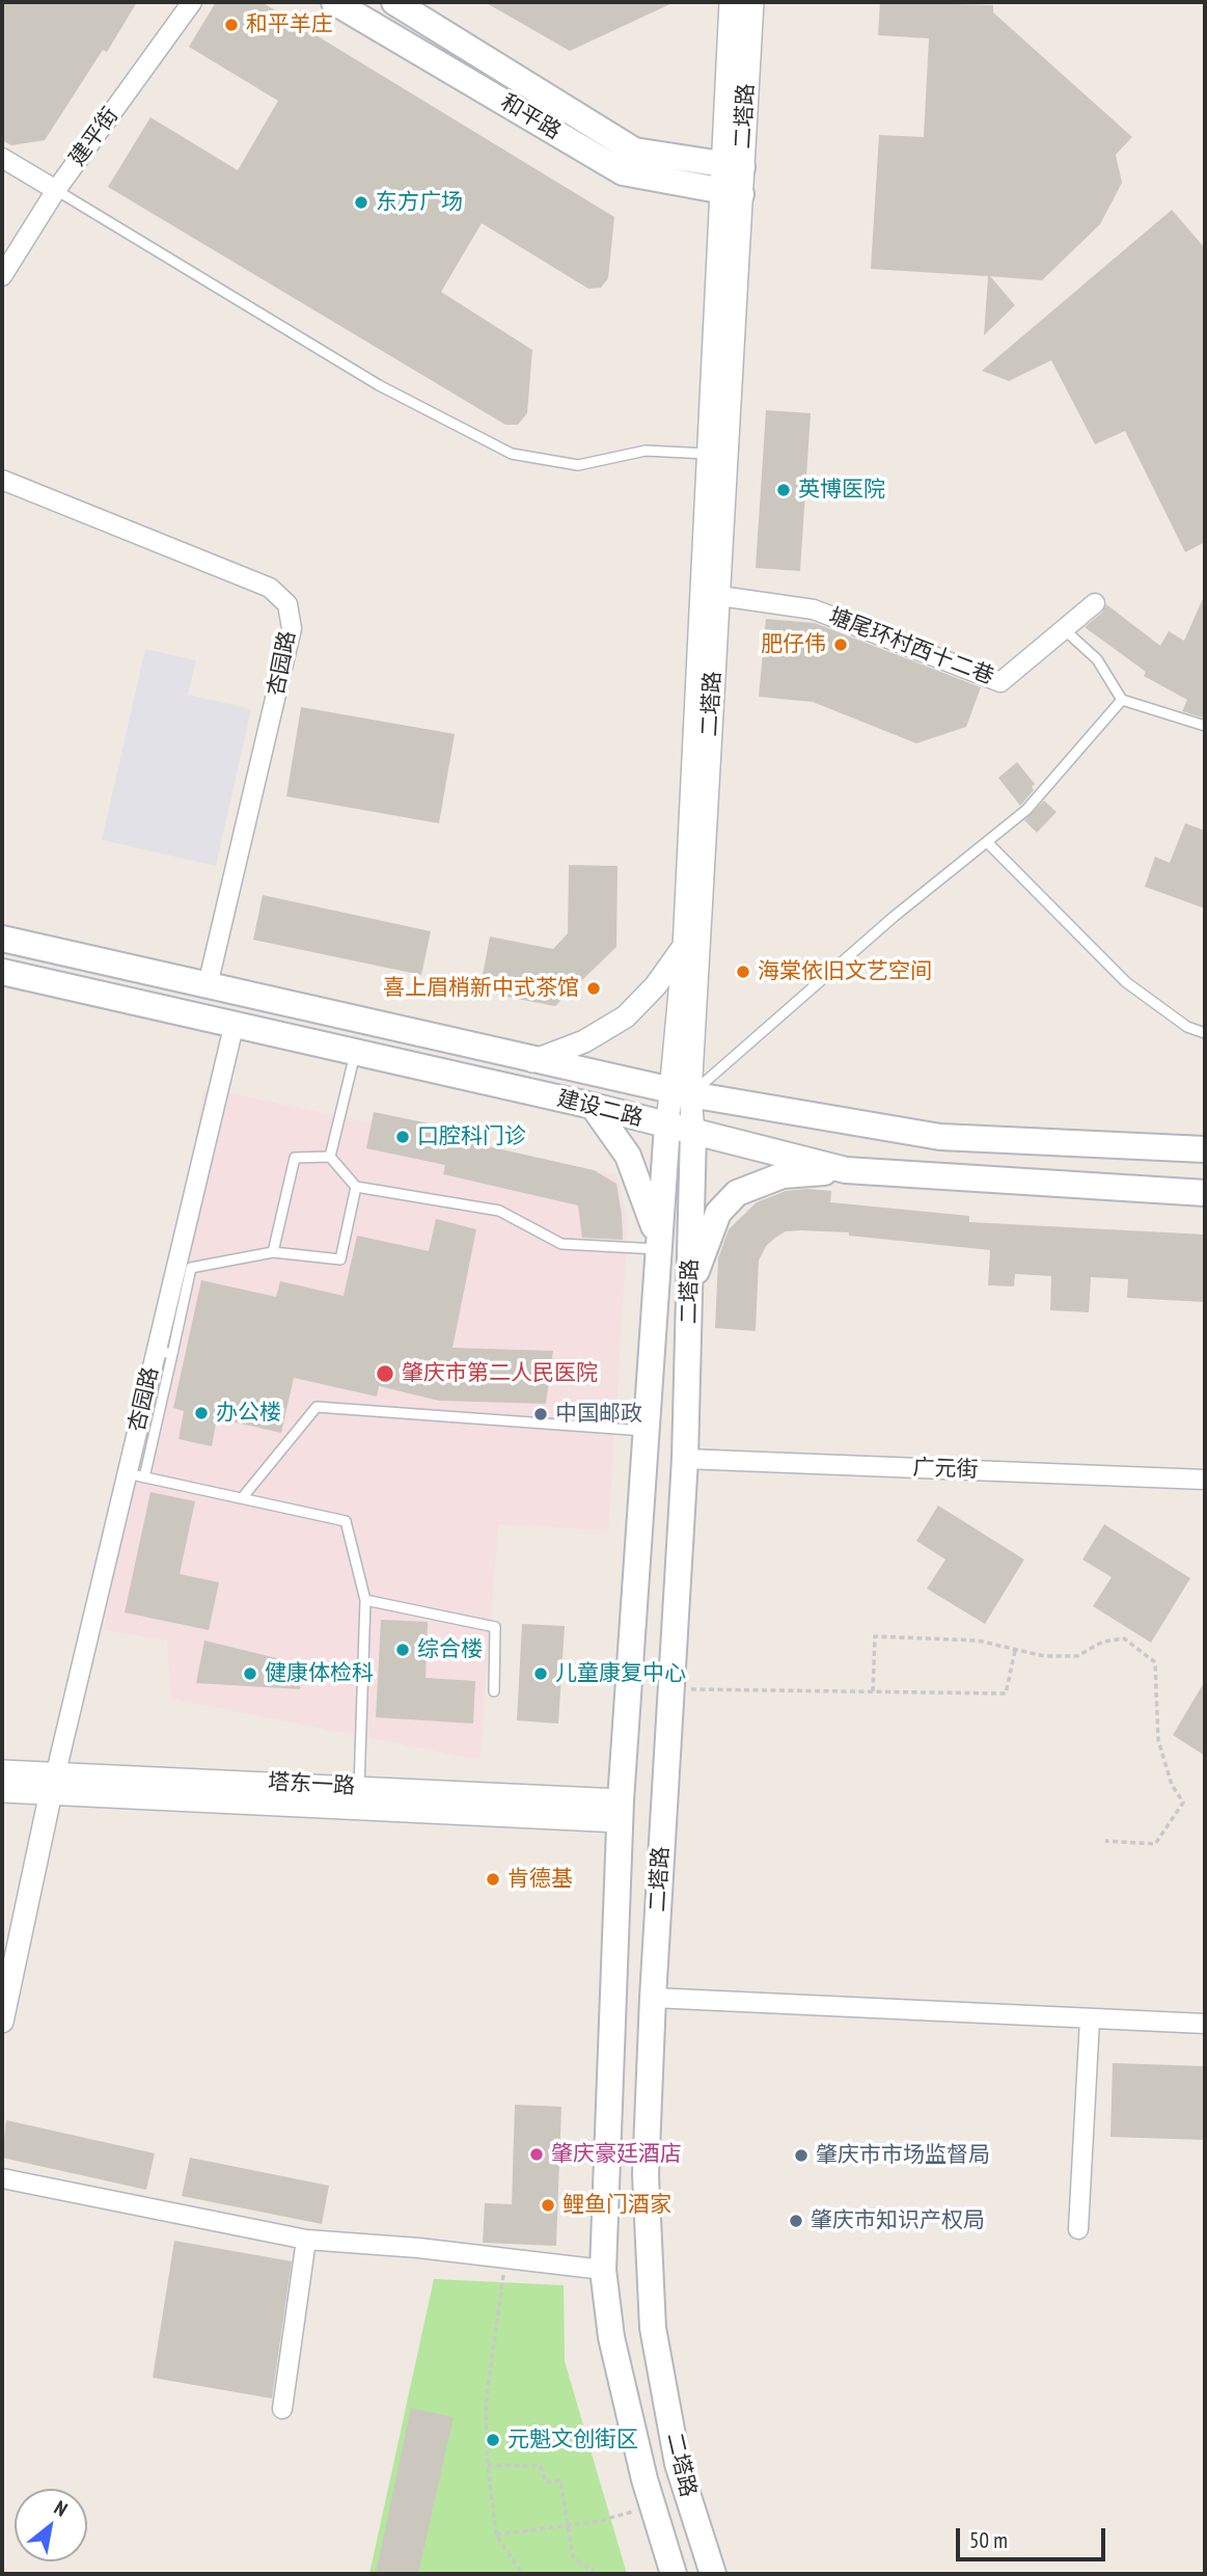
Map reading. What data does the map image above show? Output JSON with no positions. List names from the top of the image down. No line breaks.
{"streets":{"main road":["二塔路","和平路","建设二路"],"street":["建平街","塘尾环村西十二巷","杏园路","广元街","塔东一路"]},"crossings":[["二塔路","和平路"],["二塔路","塘尾环村西十二巷"],["二塔路","建设二路"],["二塔路","广元街"],["二塔路","塔东一路"],["杏园路","建设二路"],["杏园路","塔东一路"]],"places":["和平羊庄","东方广场","英博医院","肥仔伟","海棠依旧文艺空间","喜上眉梢新中式茶馆","口腔科门诊","肇庆市第二人民医院","办公楼","中国邮政","综合楼","健康体检科","儿童康复中心","肯德基","肇庆豪廷酒店","肇庆市市场监督局","鲤鱼门酒家","肇庆市知识产权局","元魁文创街区"],"scale_bar":"50 m","north":"top right"}
